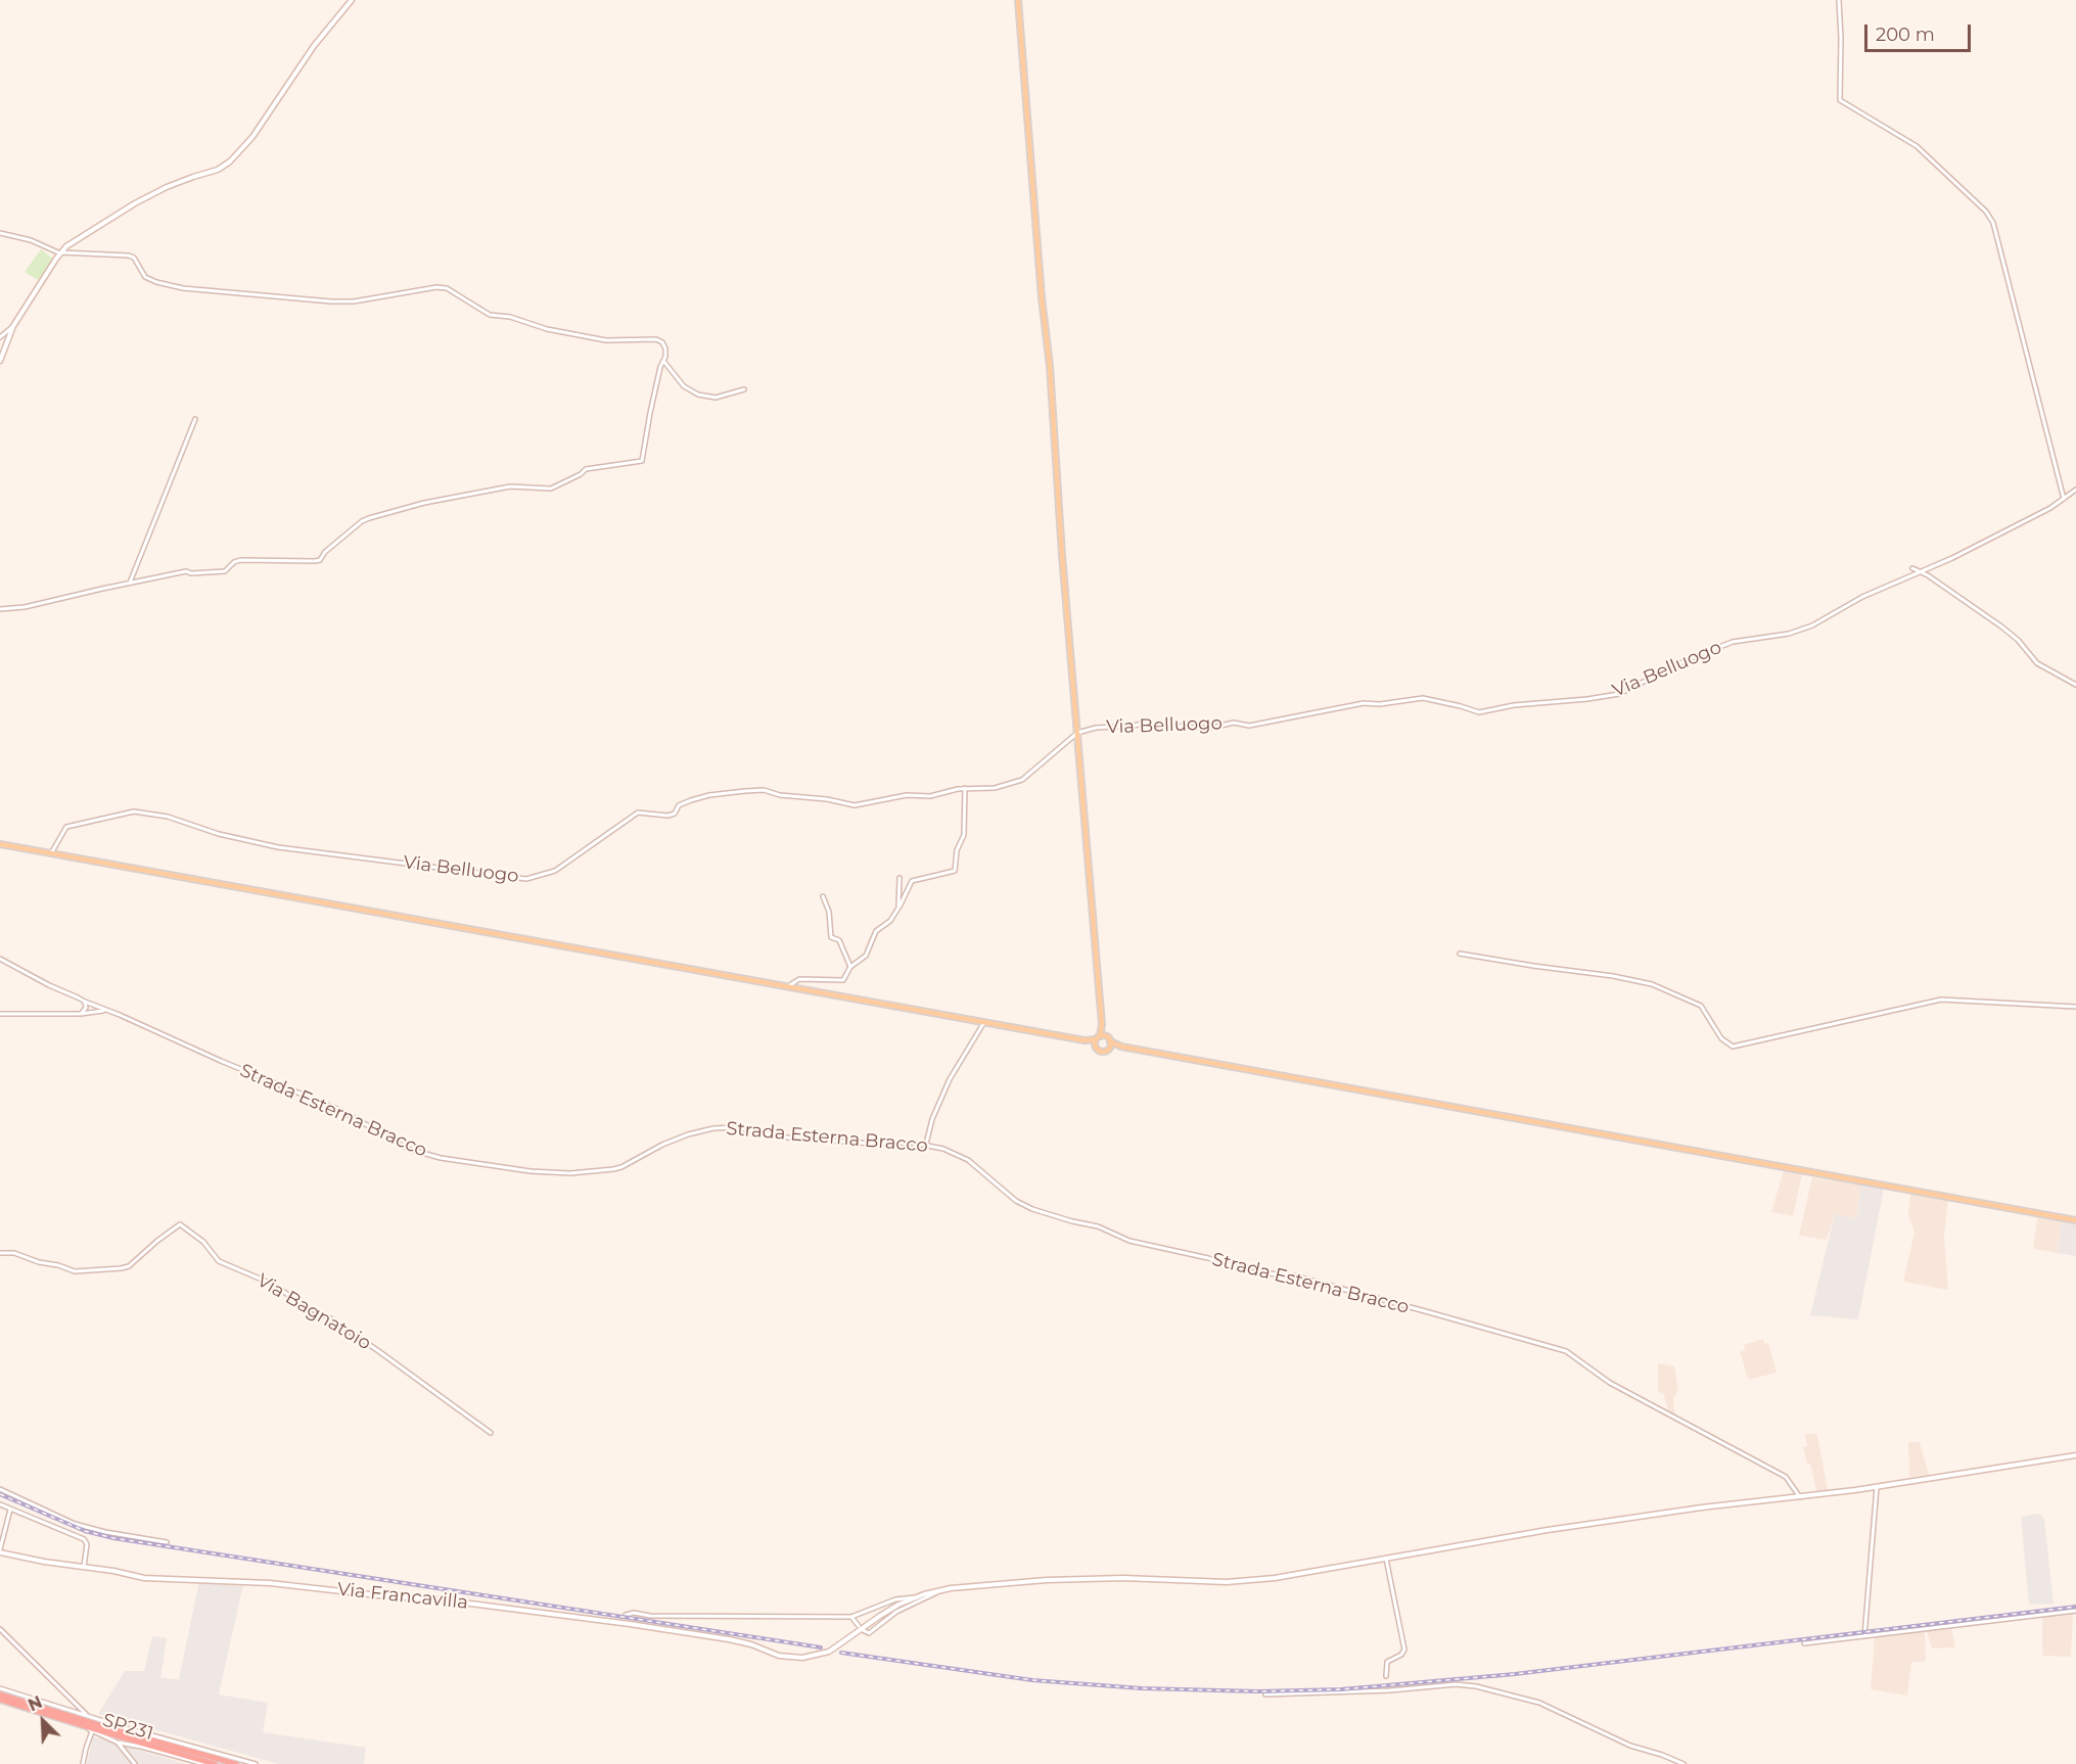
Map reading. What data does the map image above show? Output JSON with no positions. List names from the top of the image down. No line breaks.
{"streets":{"highway":["SP231"],"street":["Via Belluogo","Strada Esterna Bracco","Via Bagnatoio","Via Francavilla"]},"scale_bar":"200 m","north":"top left"}
